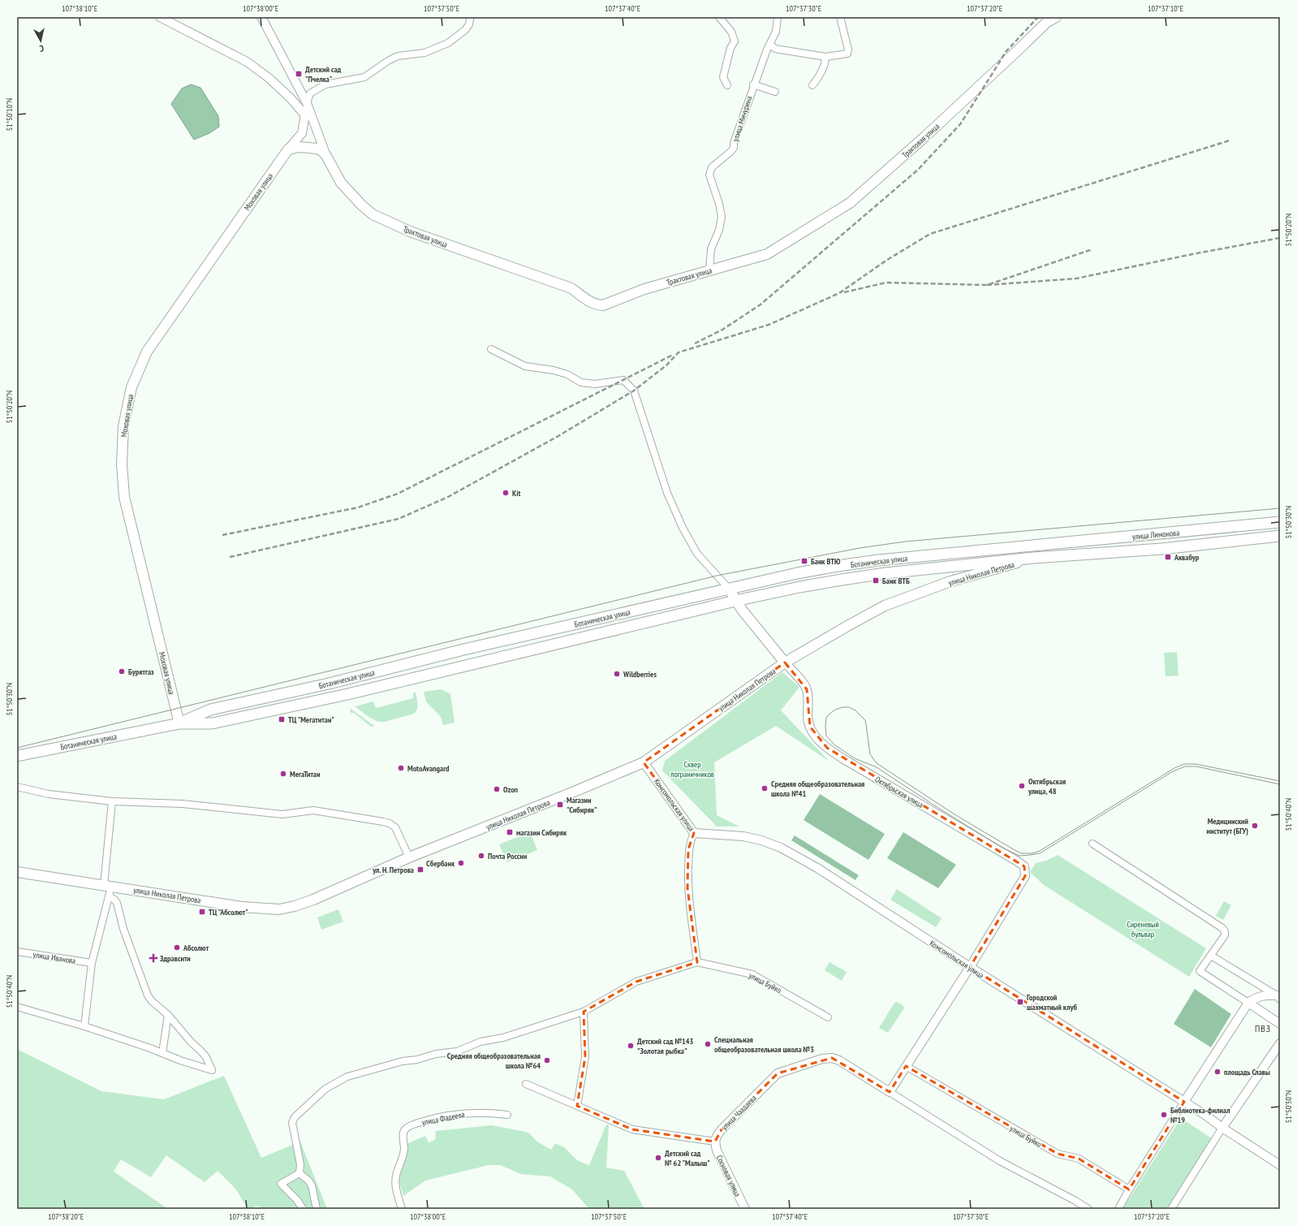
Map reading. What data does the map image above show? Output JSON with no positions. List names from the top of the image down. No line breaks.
{"streets":{"main road":["Трактовая улица","Моховая улица","улица Лимонова","Ботаническая улица","улица Николая Петрова"],"street":["улица Мичурина","Октябрьская улица","Комсомольская улица","улица Иванова","улица Буйко","улица Чаадаева","улица Фадеева","Сосновая улица"]},"crossings":[["улица Мичурина","Трактовая улица"],["Моховая улица","Ботаническая улица"],["улица Лимонова","Ботаническая улица"],["улица Лимонова","улица Николая Петрова"],["Ботаническая улица","улица Николая Петрова"],["улица Николая Петрова","Октябрьская улица"],["улица Николая Петрова","Комсомольская улица"],["Октябрьская улица","Комсомольская улица"],["улица Чаадаева","Сосновая улица"]],"districts":["ПВЗ"],"parks":["Сквер пограничников","Сиреневый бульвар"],"places":{"transit":["Детский сад \"Пчелка\"","Аквабур","Банк ВТЮ","Банк ВТБ","ТЦ \"Мегатитан\"","Магазин \"Сибиряк\"","магазин Сибиряк","ул. Н. Петрова","ТЦ \"Абсолют\"","Городской шахматный клуб"],"other":["Kit","Бурятгаз","Wildberries","MotoAvangard","МегаТитан","Октябрьская улица, 48","Средняя общеобразовательная школа №41","Ozon","Медицинский институт (БГУ)","Почта России","Сбербанк","Абсолют","Специальная общеобразовательная школа №3","Детский сад №143 \"Золотая рыбка\"","Средняя общеобразовательная школа №64","площадь Славы","Библиотека-филиал №19","Детский сад № 62 \"Малыш\""],"health":["Здравсити"]},"north":"bottom","coordinates":["107°38'10\"E","107°38'00\"E","107°37'50\"E","107°37'40\"E","107°37'30\"E","107°37'20\"E","107°37'10\"E","51°50'10\"N","51°50'20\"N","51°50'30\"N","51°50'40\"N","51°50'50\"N","107°38'20\"E"]}
